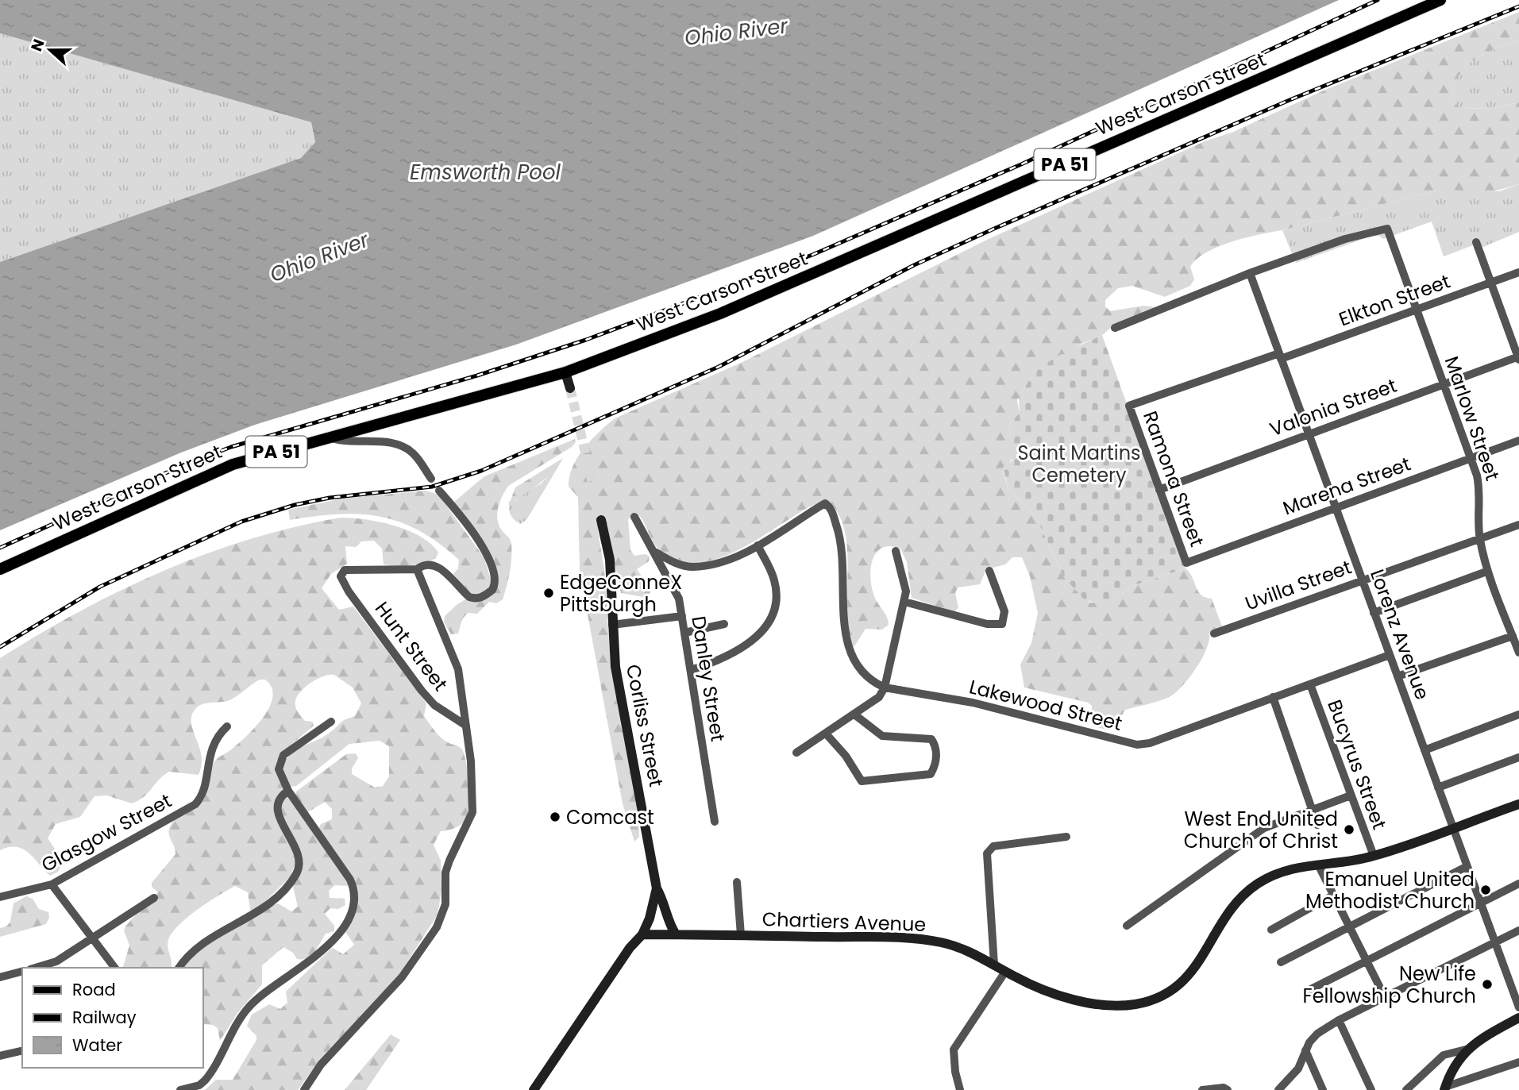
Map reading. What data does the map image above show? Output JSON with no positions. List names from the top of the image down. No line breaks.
{"streets":{"main road":["West Carson Street","PA 51"],"street":["Elkton Street","Valonia Street","Marlow Street","Ramona Street","Marena Street","Uvilla Street","Lorenz Avenue","Hunt Street","Danley Street","Lakewood Street","Corliss Street","Bucyrus Street","Glasgow Street","Chartiers Avenue"]},"crossings":[["Elkton Street","Marlow Street"],["Elkton Street","Ramona Street"],["Elkton Street","Lorenz Avenue"],["Valonia Street","Marlow Street"],["Valonia Street","Ramona Street"],["Valonia Street","Lorenz Avenue"],["Marlow Street","Marena Street"],["Marlow Street","Uvilla Street"],["Marlow Street","Lorenz Avenue"],["Ramona Street","Marena Street"],["Marena Street","Lorenz Avenue"],["Uvilla Street","Lorenz Avenue"],["Lorenz Avenue","Lakewood Street"],["Lorenz Avenue","Chartiers Avenue"],["Lakewood Street","Bucyrus Street"],["Corliss Street","Chartiers Avenue"],["Bucyrus Street","Chartiers Avenue"]],"water":["Ohio River","Emsworth Pool"],"parks":["Saint Martins Cemetery"],"places":["EdgeConneX Pittsburgh","Comcast","West End United Church of Christ","Emanuel United Methodist Church","New Life Fellowship Church"],"legend":["Road","Railway","Water"],"north":"left"}
